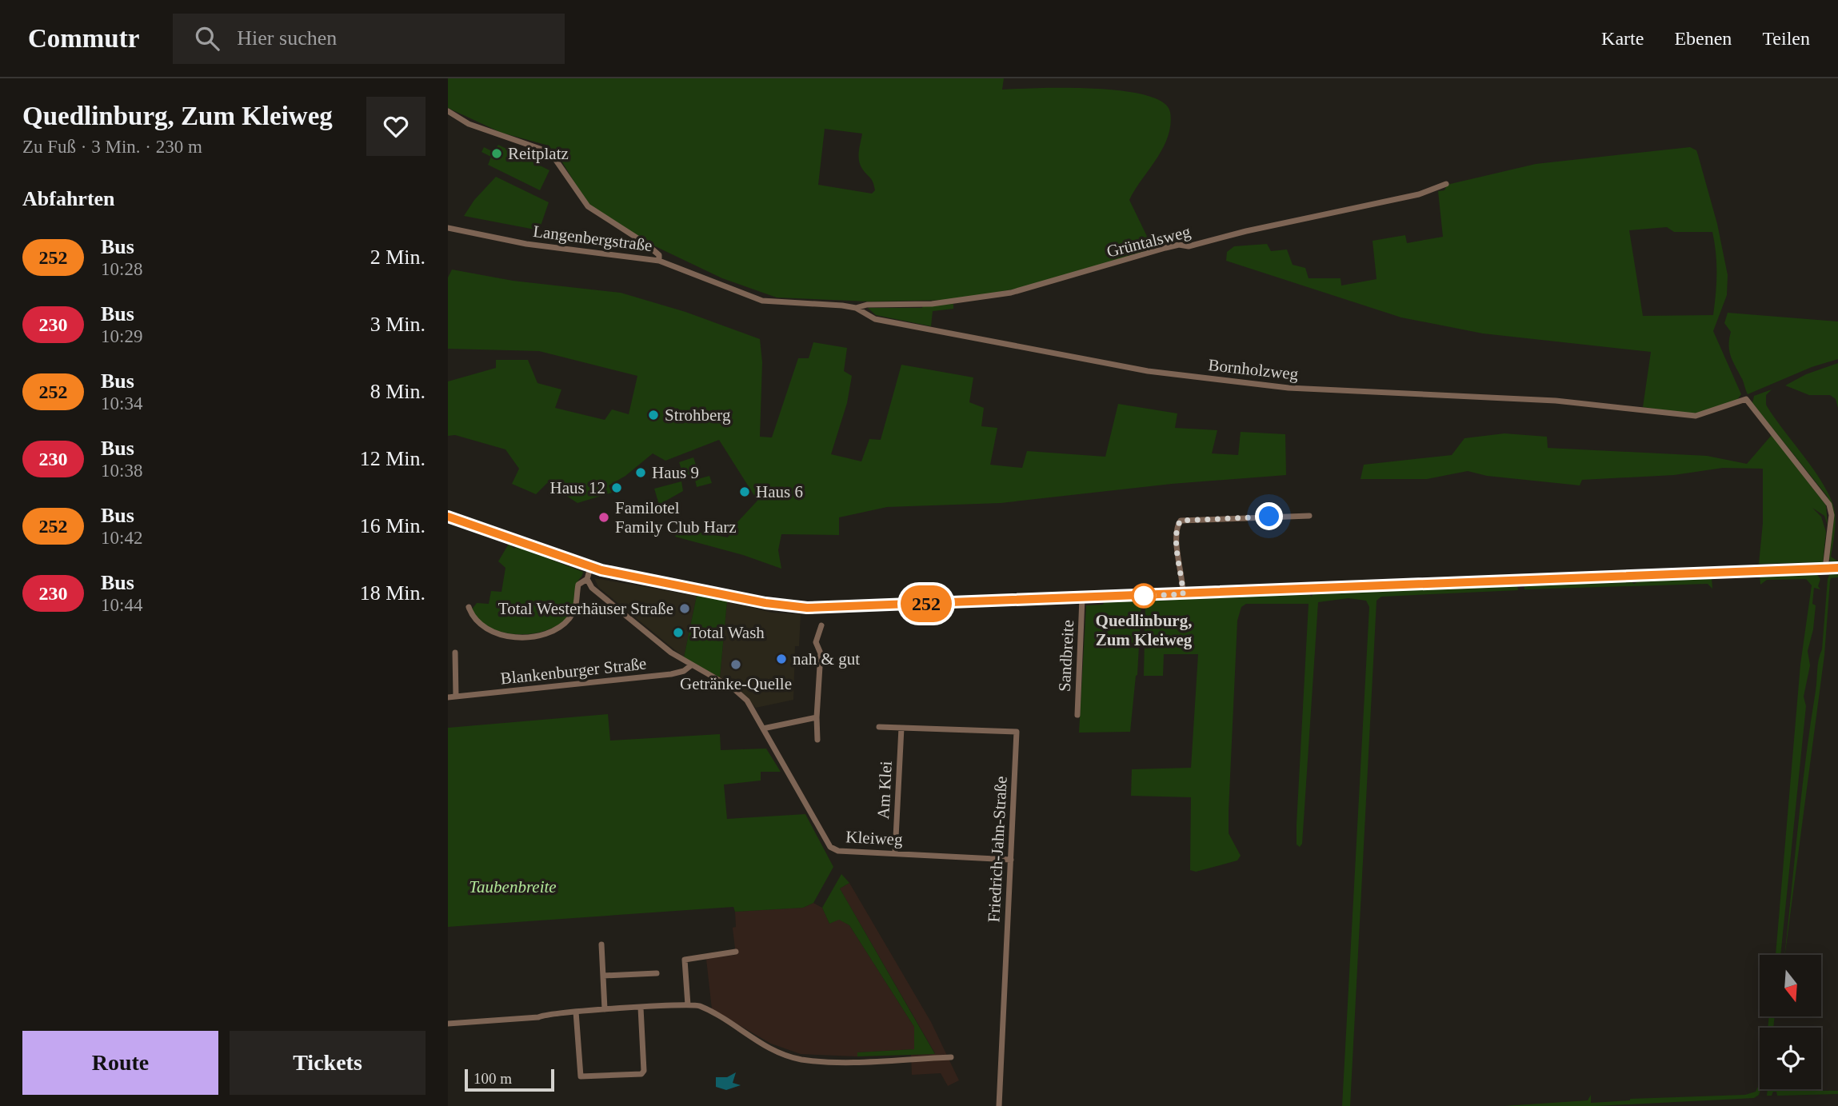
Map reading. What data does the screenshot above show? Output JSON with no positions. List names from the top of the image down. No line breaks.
{"streets":{"street":["Langenbergstraße","Grüntalsweg","Bornholzweg","Sandbreite","Blankenburger Straße","Am Klei","Kleiweg","Friedrich-Jahn-Straße"]},"crossings":[["Langenbergstraße","Bornholzweg"],["Grüntalsweg","Bornholzweg"],["Blankenburger Straße","Kleiweg"],["Am Klei","Kleiweg"],["Am Klei","Friedrich-Jahn-Straße"],["Kleiweg","Friedrich-Jahn-Straße"]],"parks":["Taubenbreite"],"places":["Reitplatz","Strohberg","Haus 9","Haus 12","Haus 6","Familotel Family Club Harz","Quedlinburg, Zum Kleiweg","Total Westerhäuser Straße","Total Wash","nah & gut","Getränke-Quelle"],"lines":["bus line 252"],"scale_bar":"100 m","north":"bottom","page":{"header":"Commutr","search":"Hier suchen","nav":["Karte","Ebenen","Teilen"],"heading":[["Quedlinburg, Zum Kleiweg","Zu Fuß · 3 Min. · 230 m"],"Abfahrten"],"on_map":"252","list":[{"mark":"252","name":"Bus","note":"10:28","value":"2 Min."},{"mark":"230","name":"Bus","note":"10:29","value":"3 Min."},{"mark":"252","name":"Bus","note":"10:34","value":"8 Min."},{"mark":"230","name":"Bus","note":"10:38","value":"12 Min."},{"mark":"252","name":"Bus","note":"10:42","value":"16 Min."},{"mark":"230","name":"Bus","note":"10:44","value":"18 Min."}],"buttons":["Route","Tickets"],"scale":"100 m"}}
